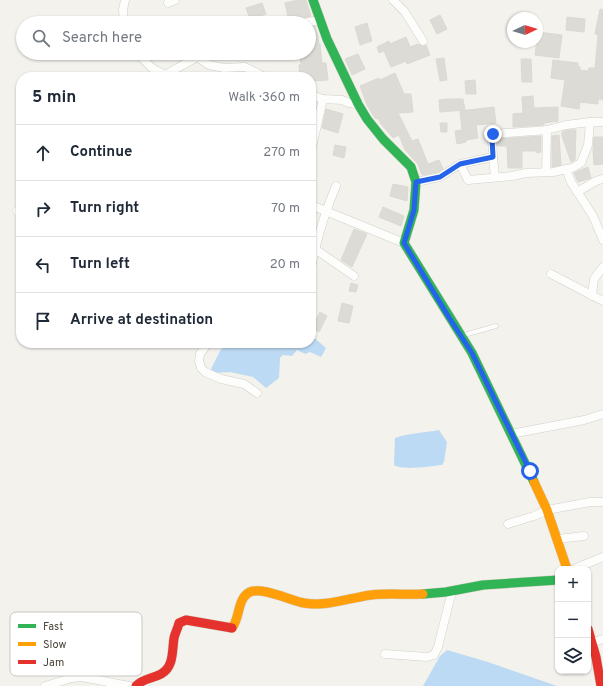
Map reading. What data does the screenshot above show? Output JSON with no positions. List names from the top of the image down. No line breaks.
{"legend":["Fast","Slow","Jam"],"north":"right","page":{"search":"Search here","heading":["5 min","Walk · 360 m"],"list":[["Continue","270 m"],["Turn right","70 m"],["Turn left","20 m"],"Arrive at destination"],"map_buttons":["+","−"]}}
